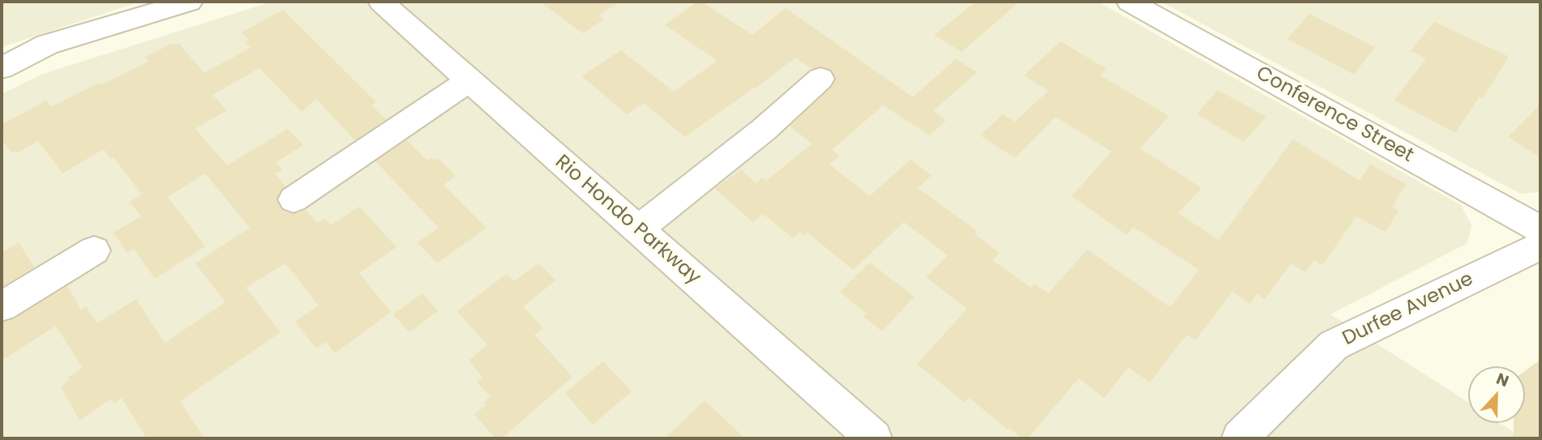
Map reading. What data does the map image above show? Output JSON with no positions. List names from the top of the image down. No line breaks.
{"streets":{"street":["Conference Street","Rio Hondo Parkway","Durfee Avenue"]},"north":"top"}
